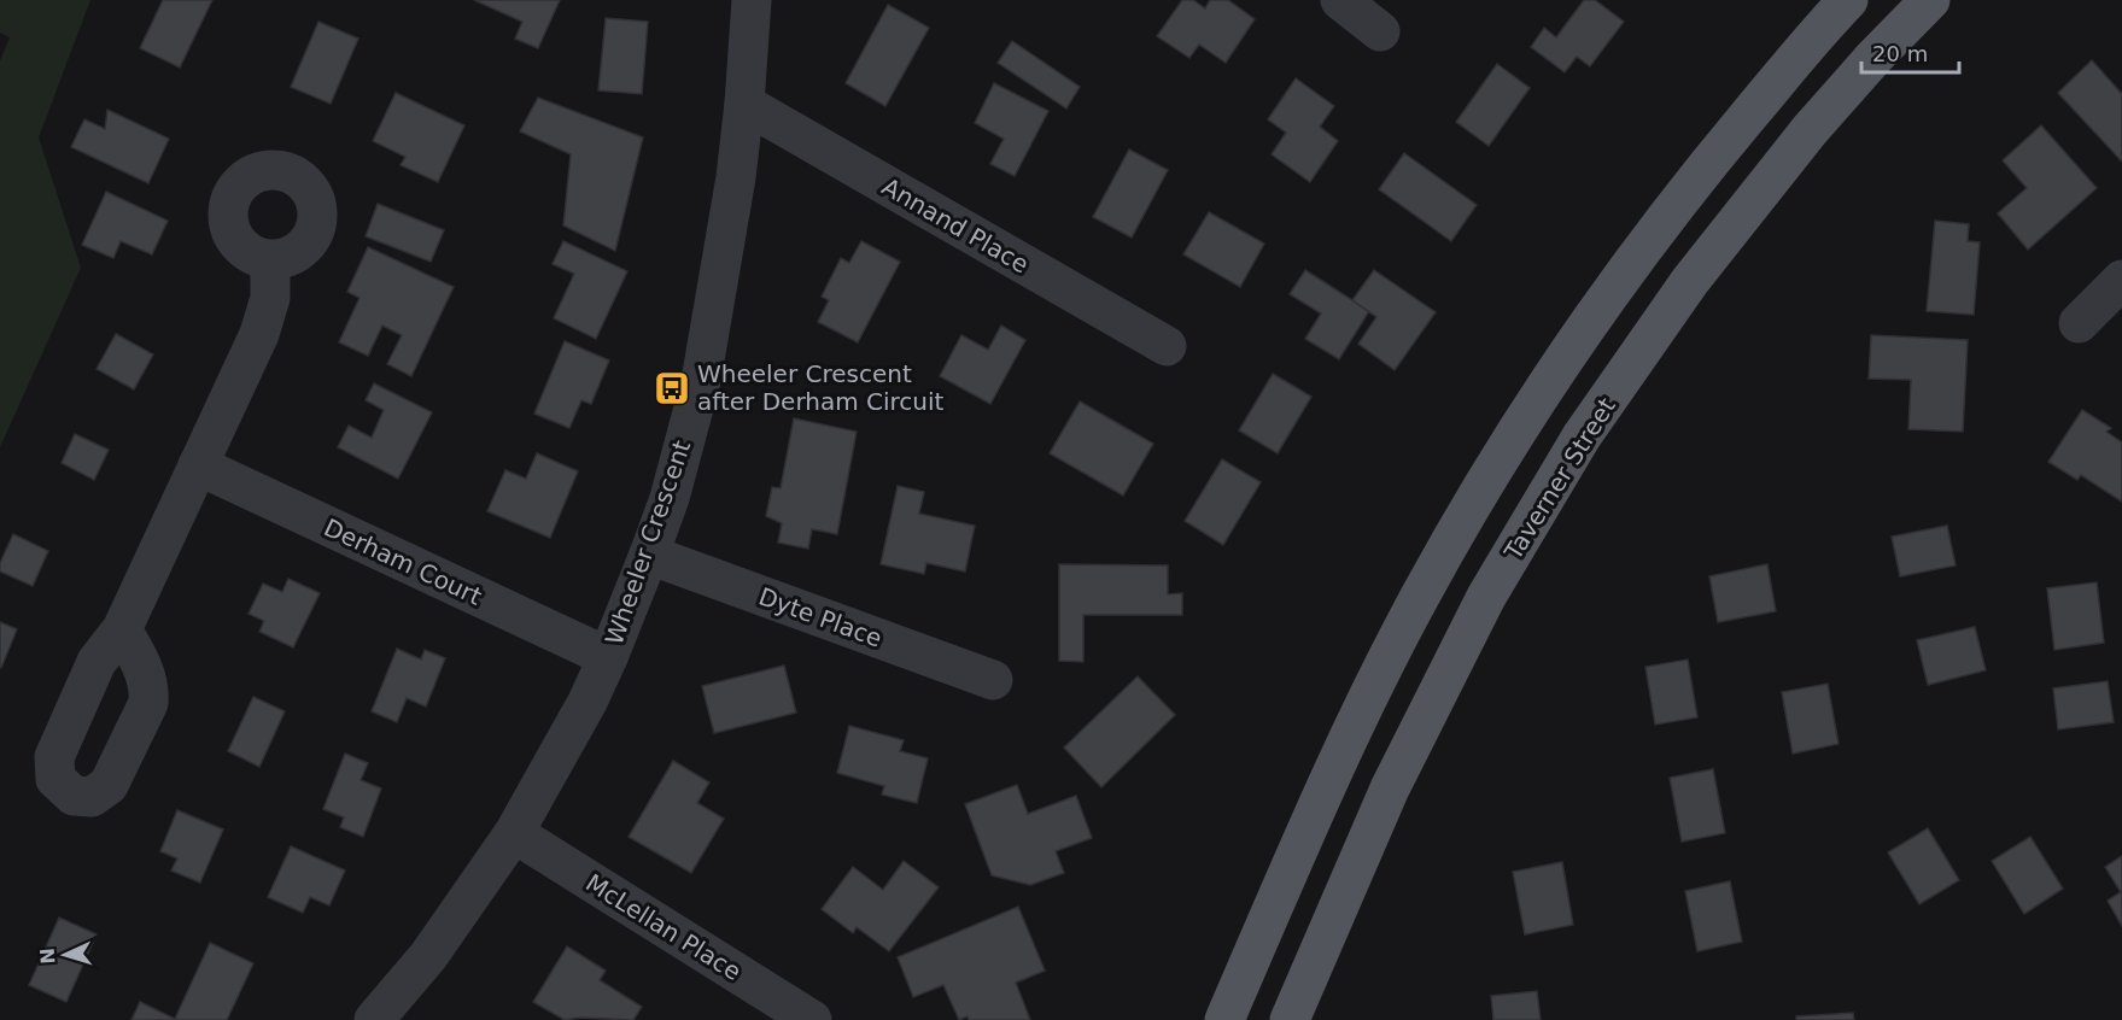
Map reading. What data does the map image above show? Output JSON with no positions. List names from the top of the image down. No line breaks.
{"streets":{"main road":["Taverner Street"],"street":["Annand Place","Wheeler Crescent","Derham Court","Dyte Place","McLellan Place"]},"crossings":[["Annand Place","Wheeler Crescent"],["Wheeler Crescent","Derham Court"],["Wheeler Crescent","Dyte Place"],["Wheeler Crescent","McLellan Place"]],"places":{"bus stop":["Wheeler Crescent after Derham Circuit"]},"scale_bar":"20 m","north":"left"}
